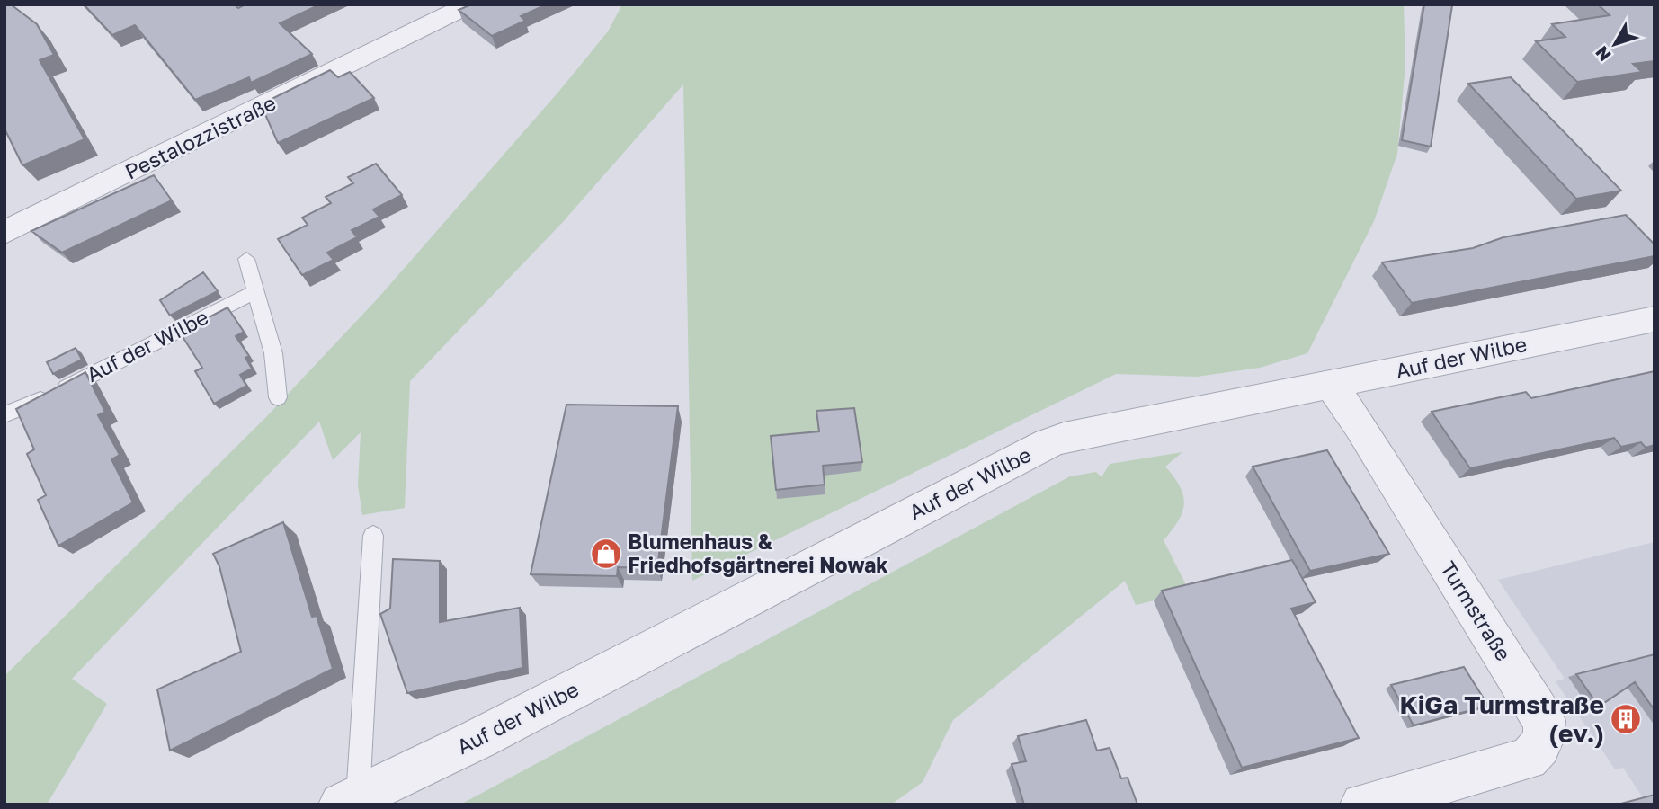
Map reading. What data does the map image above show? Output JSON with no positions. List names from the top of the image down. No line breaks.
{"streets":{"street":["Pestalozzistraße","Auf der Wilbe","Turmstraße"]},"crossings":[["Auf der Wilbe","Turmstraße"]],"places":{"shop":["Blumenhaus & Friedhofsgärtnerei Nowak"],"building":["KiGa Turmstraße (ev.)"]},"north":"bottom left"}
